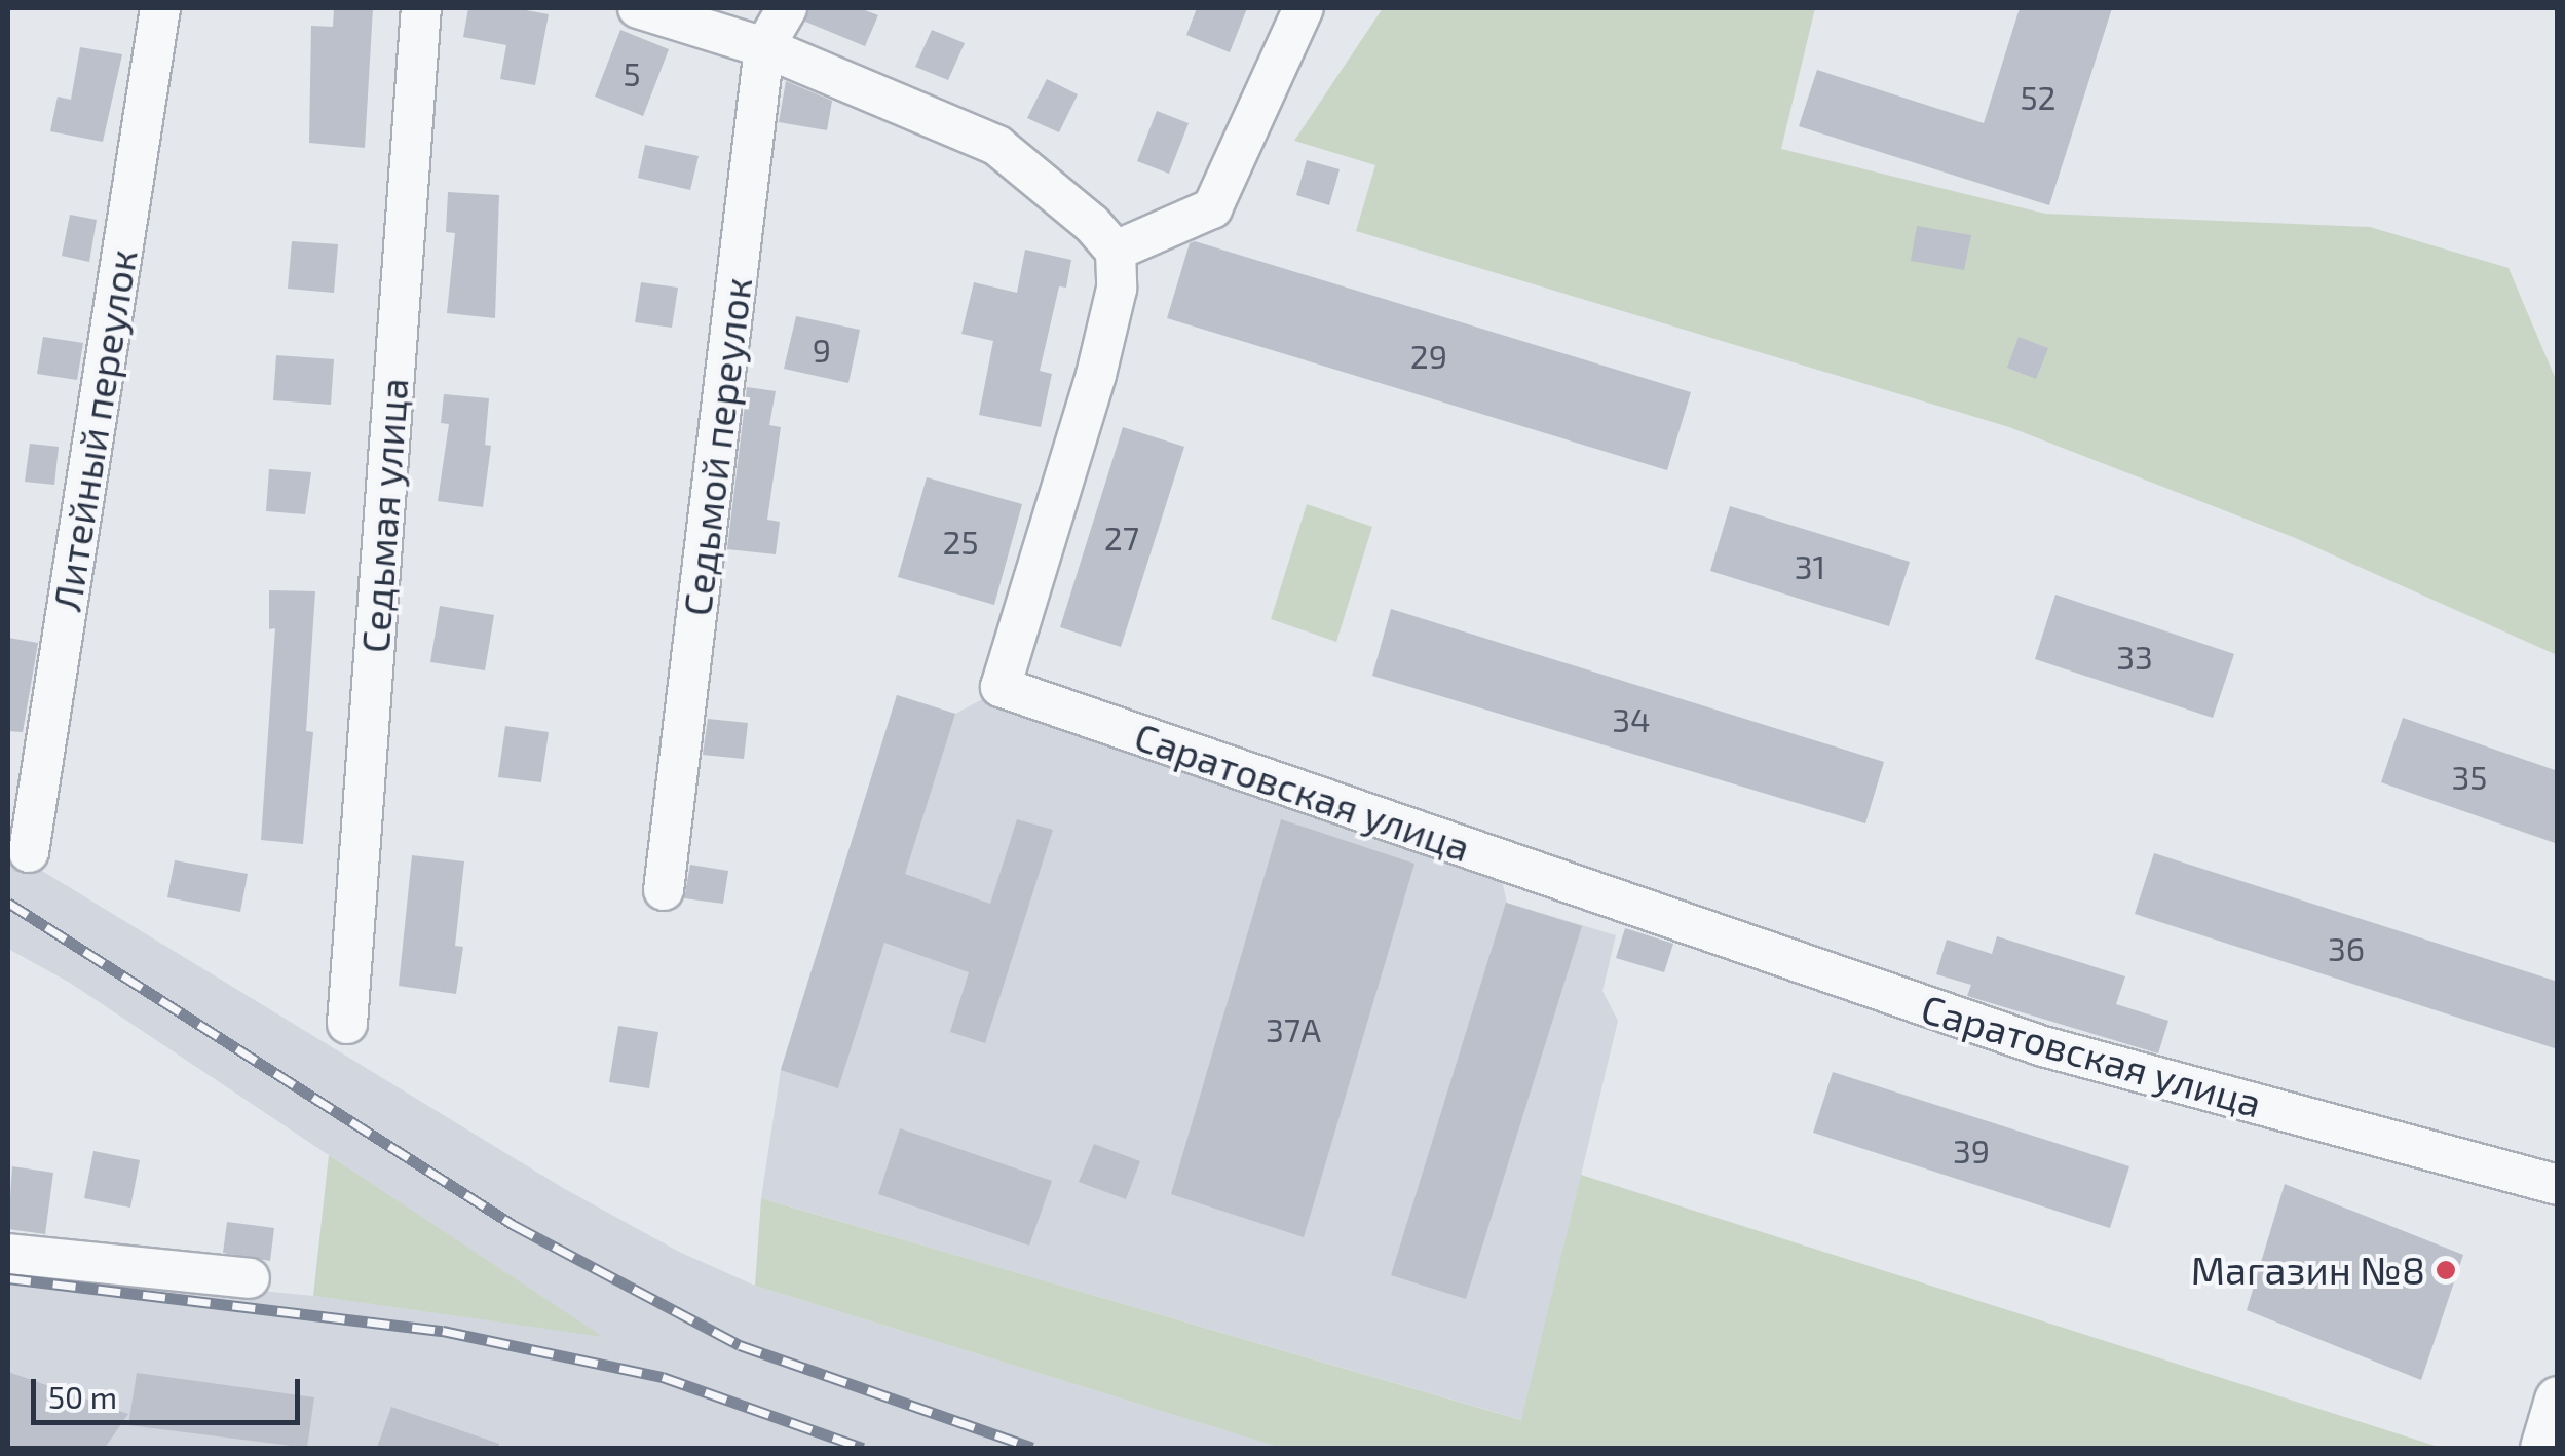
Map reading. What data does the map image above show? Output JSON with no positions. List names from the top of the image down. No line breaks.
{"streets":{"street":["Литейный переулок","Седьмой переулок","Седьмая улица","Саратовская улица"]},"places":["Магазин №8"],"house_numbers":["5","52","9","29","27","25","31","33","34","35","36","37А","39"],"scale_bar":"50 m"}
